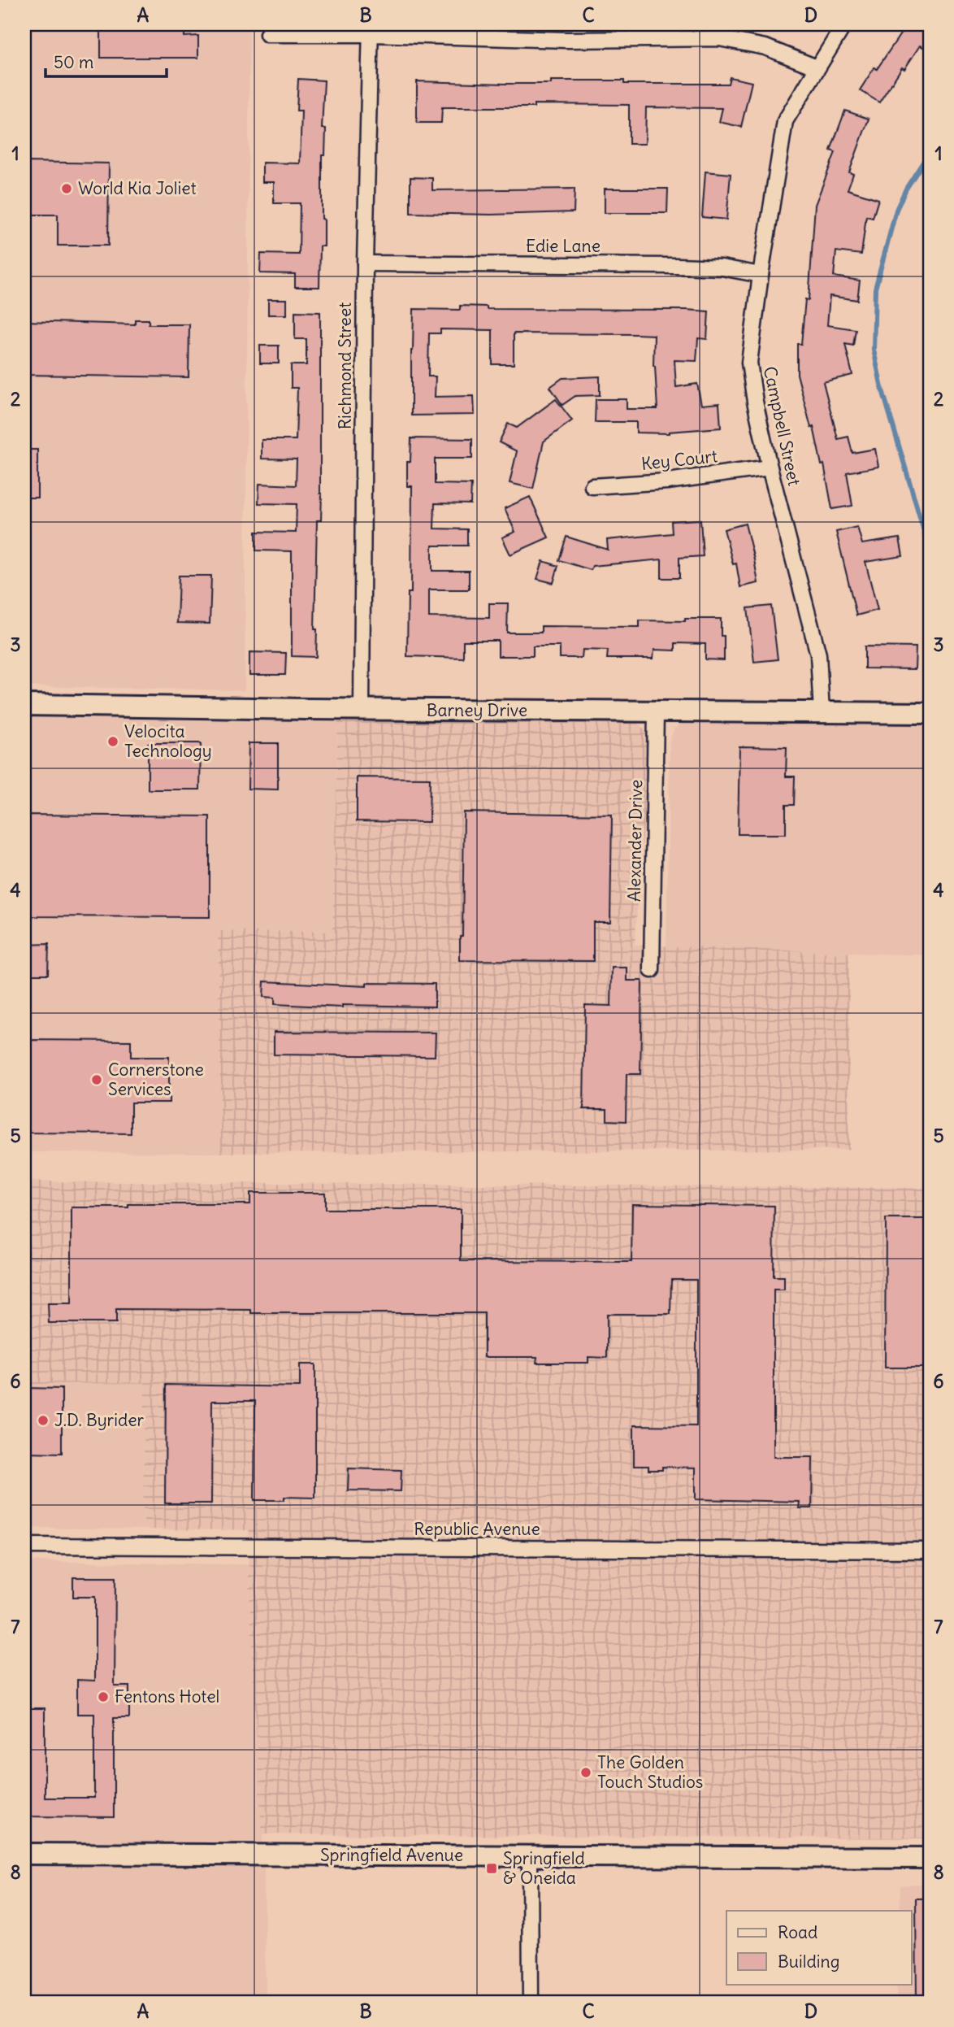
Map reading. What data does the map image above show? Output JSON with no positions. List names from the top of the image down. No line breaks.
{"streets":{"street":["Edie Lane","Richmond Street","Campbell Street","Key Court","Barney Drive","Alexander Drive","Republic Avenue","Springfield Avenue"]},"crossings":[["Edie Lane","Richmond Street"],["Edie Lane","Campbell Street"],["Richmond Street","Barney Drive"],["Campbell Street","Key Court"],["Campbell Street","Barney Drive"],["Barney Drive","Alexander Drive"]],"places":{"other":["World Kia Joliet","Velocita Technology","Cornerstone Services","J.D. Byrider","Fentons Hotel","The Golden Touch Studios"],"transit":["Springfield & Oneida"]},"legend":["Road","Building"],"scale_bar":"50 m","grid":{"columns":["A","B","C","D"],"rows":["1","2","3","4","5","6","7","8"]}}
